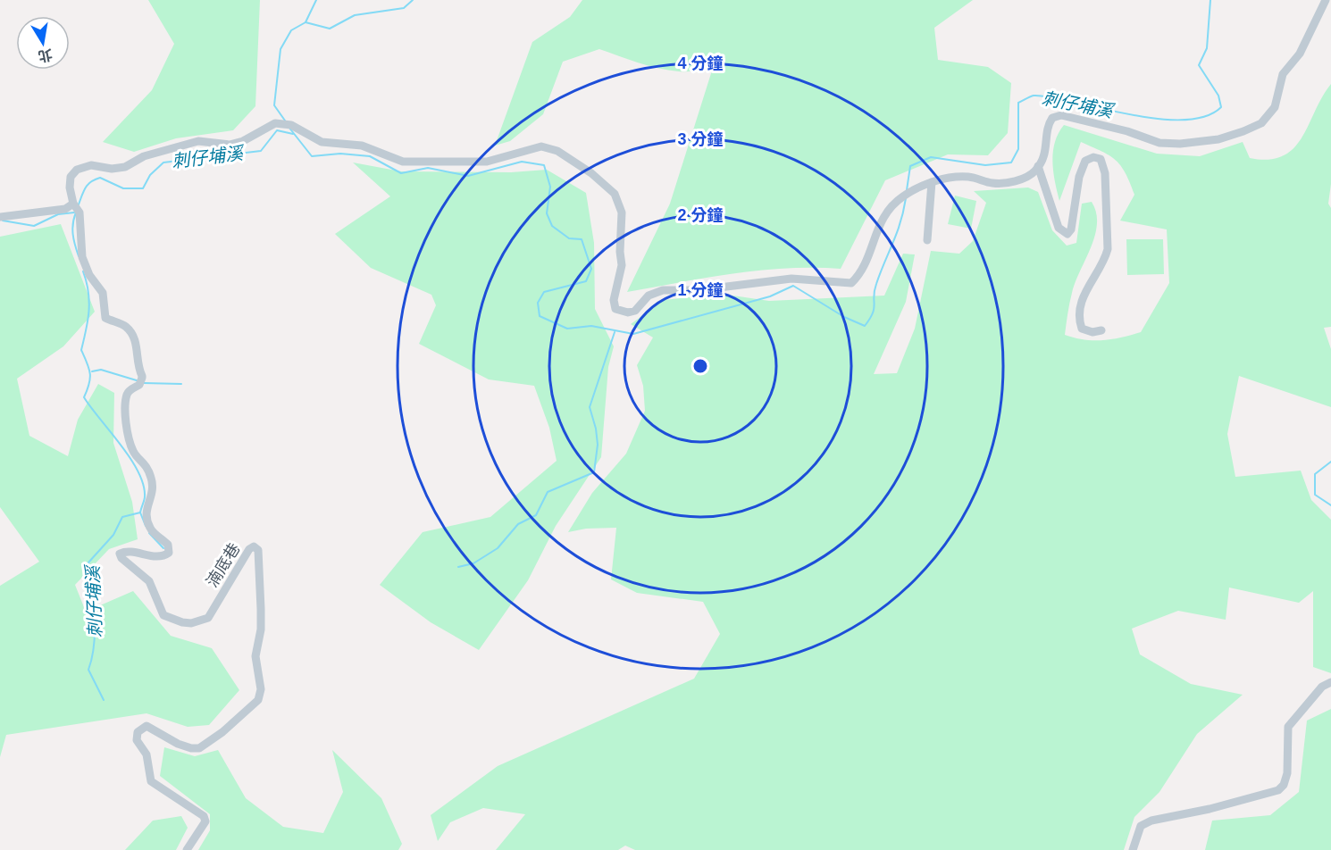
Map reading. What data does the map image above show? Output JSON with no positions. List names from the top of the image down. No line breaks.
{"streets":{"street":["湳底巷"]},"water":["刺仔埔溪"],"north":"bottom","rings":["4 分鐘","3 分鐘","2 分鐘","1 分鐘"]}
